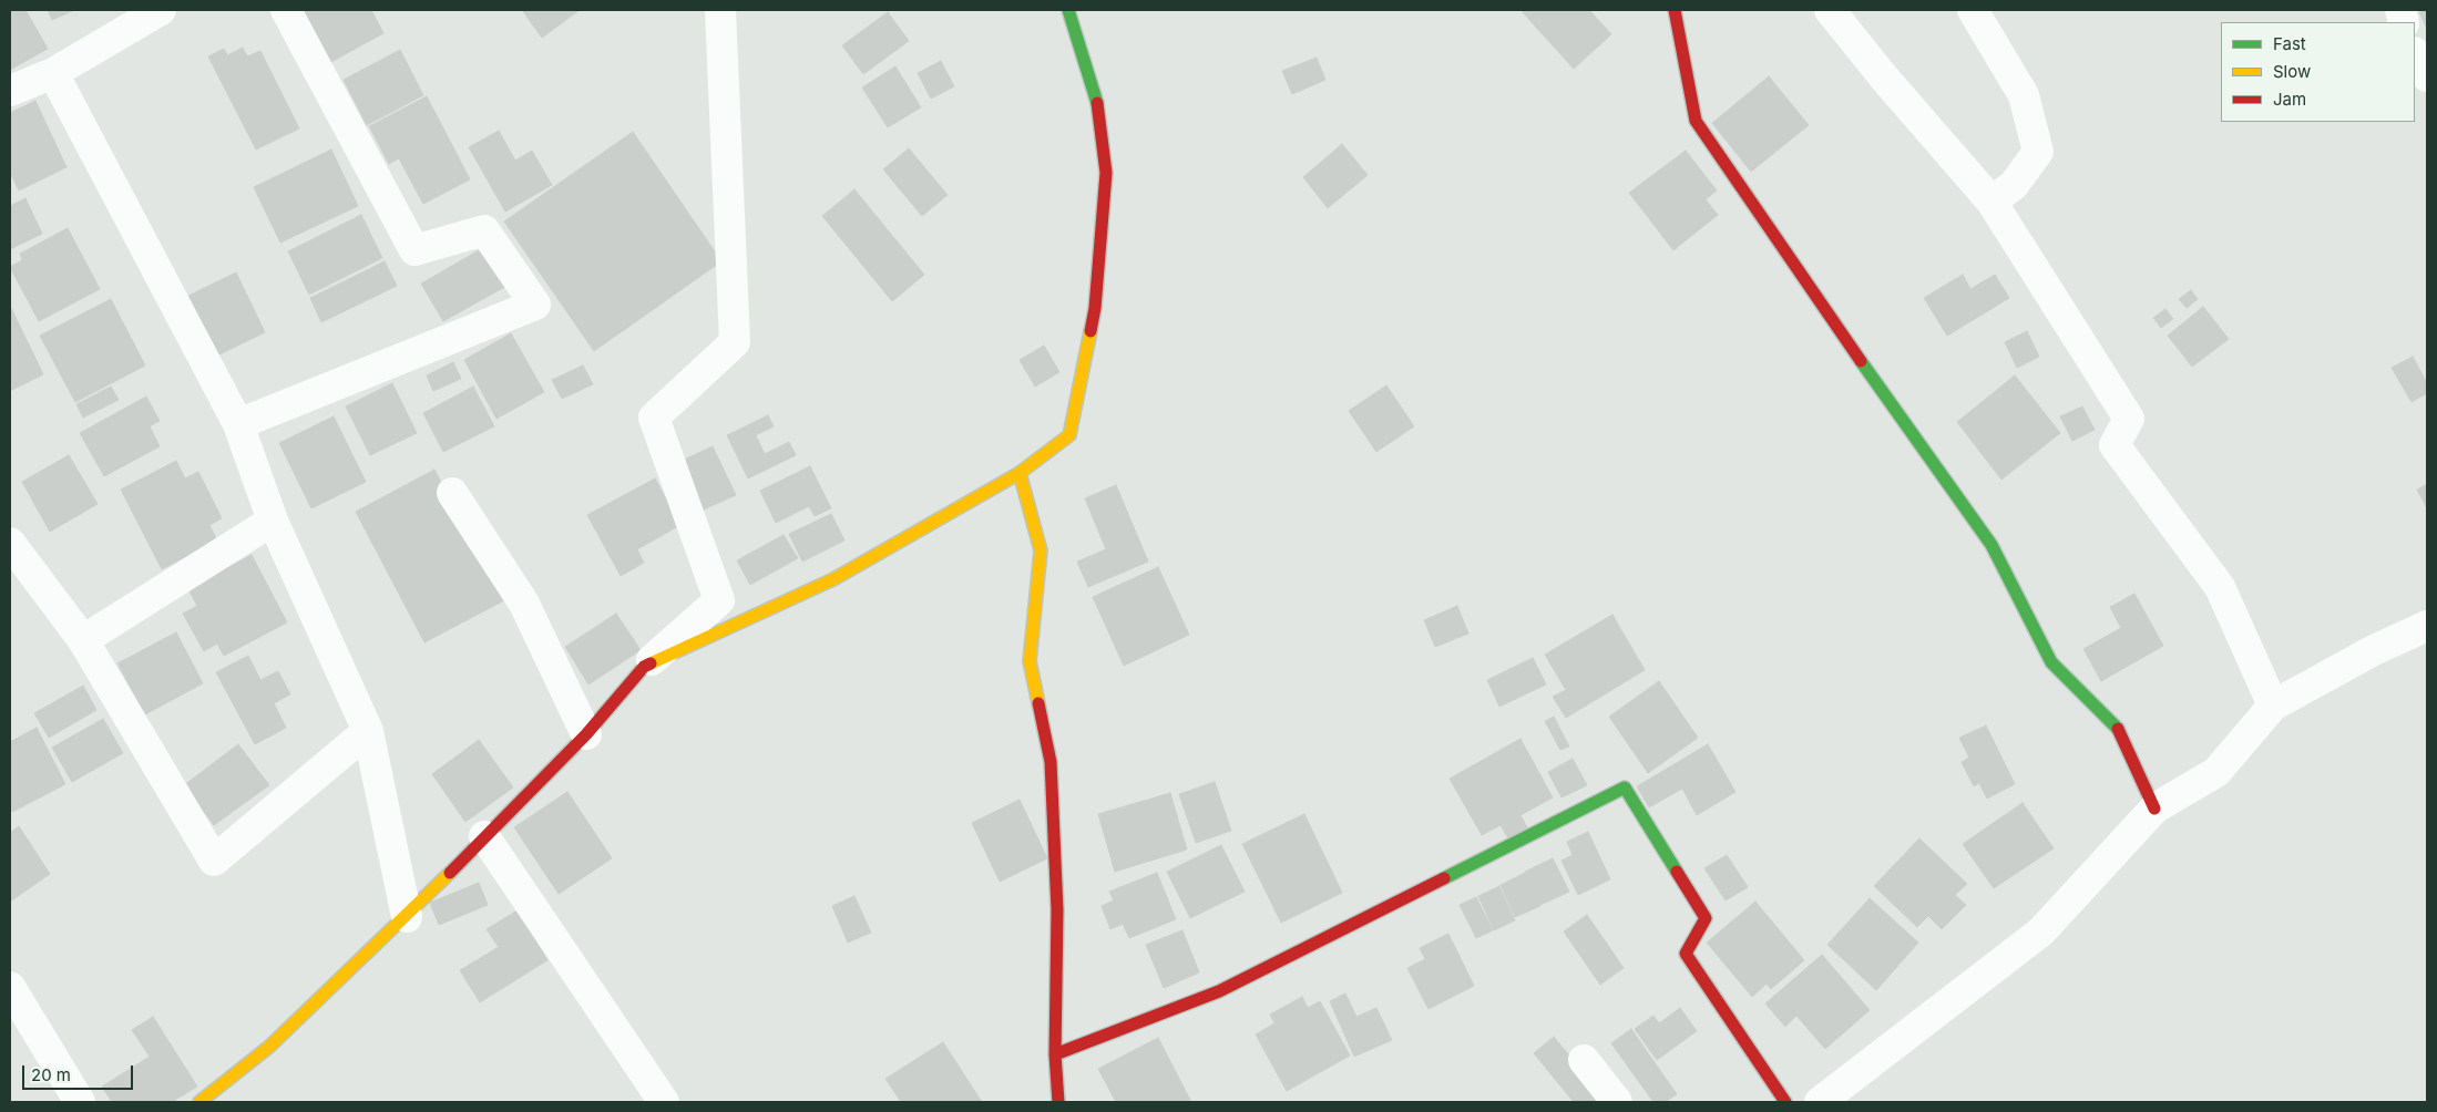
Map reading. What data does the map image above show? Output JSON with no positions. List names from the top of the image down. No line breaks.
{"legend":["Fast","Slow","Jam"],"scale_bar":"20 m"}
